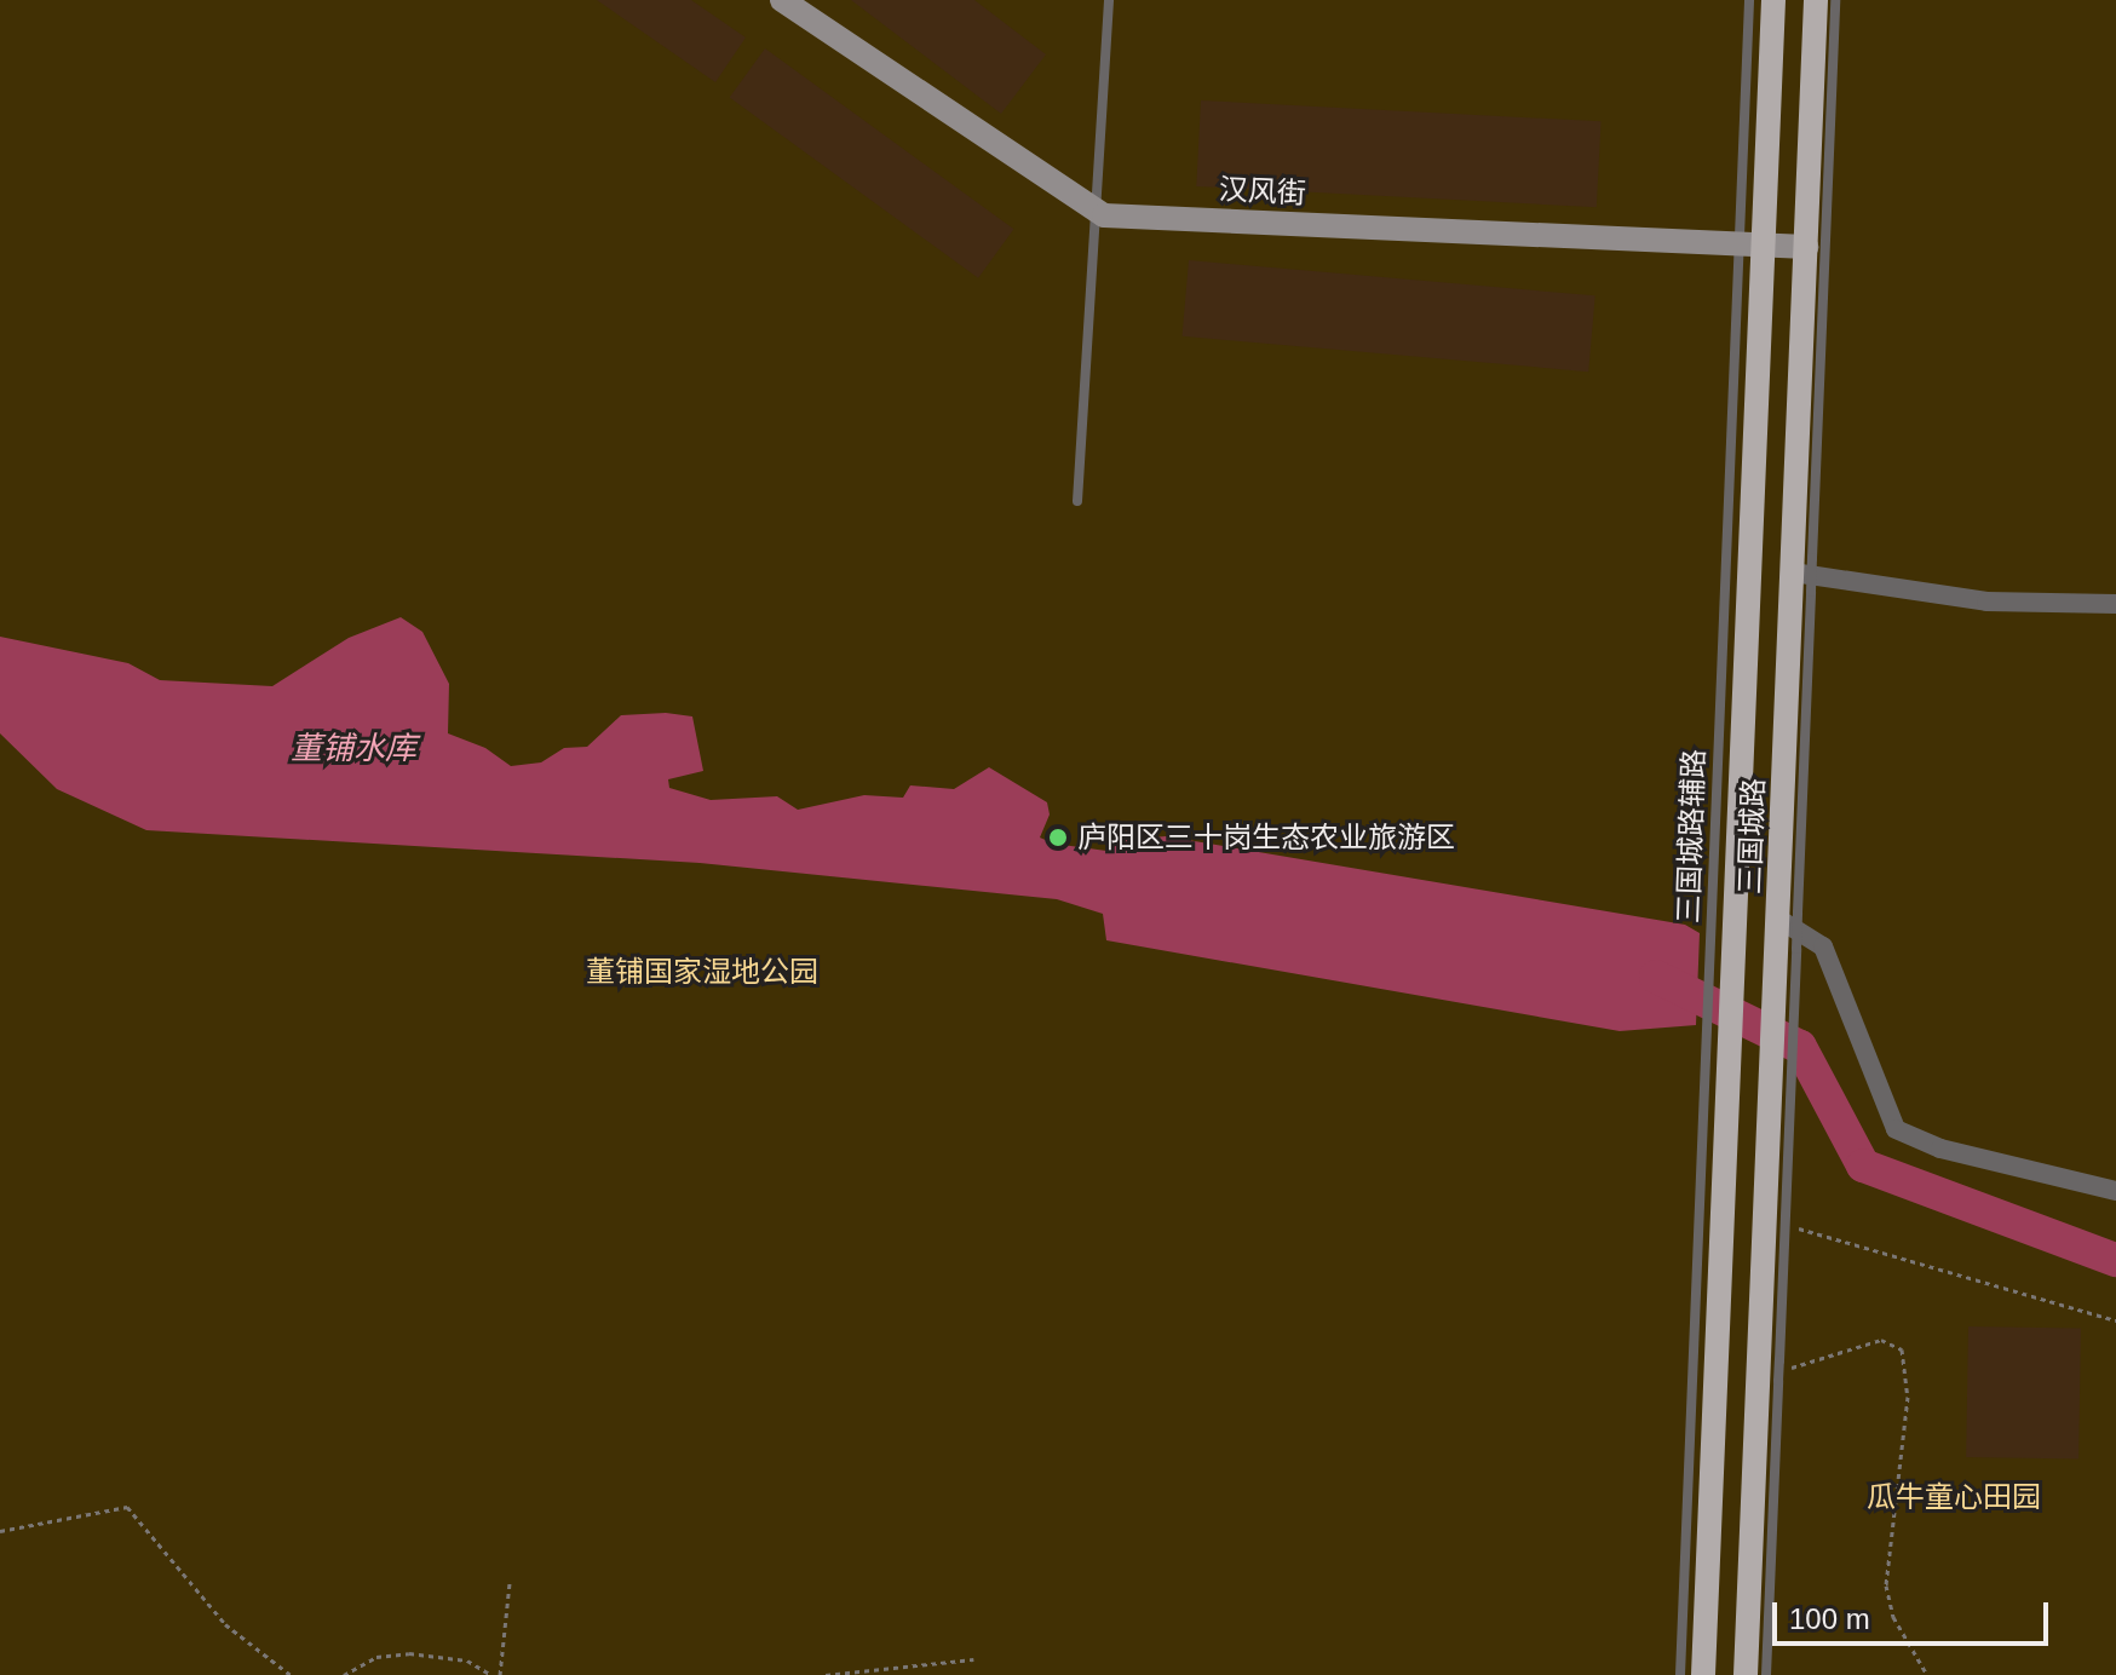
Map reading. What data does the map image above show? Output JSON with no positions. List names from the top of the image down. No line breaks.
{"streets":{"main road":["三国城路"],"street":["汉风街"],"lane":["三国城路辅路"]},"crossings":[["汉风街","三国城路辅路"],["汉风街","三国城路"],["三国城路辅路","三国城路"]],"water":["董铺水库"],"parks":["董铺国家湿地公园","瓜牛童心田园"],"places":["庐阳区三十岗生态农业旅游区"],"scale_bar":"100 m"}
